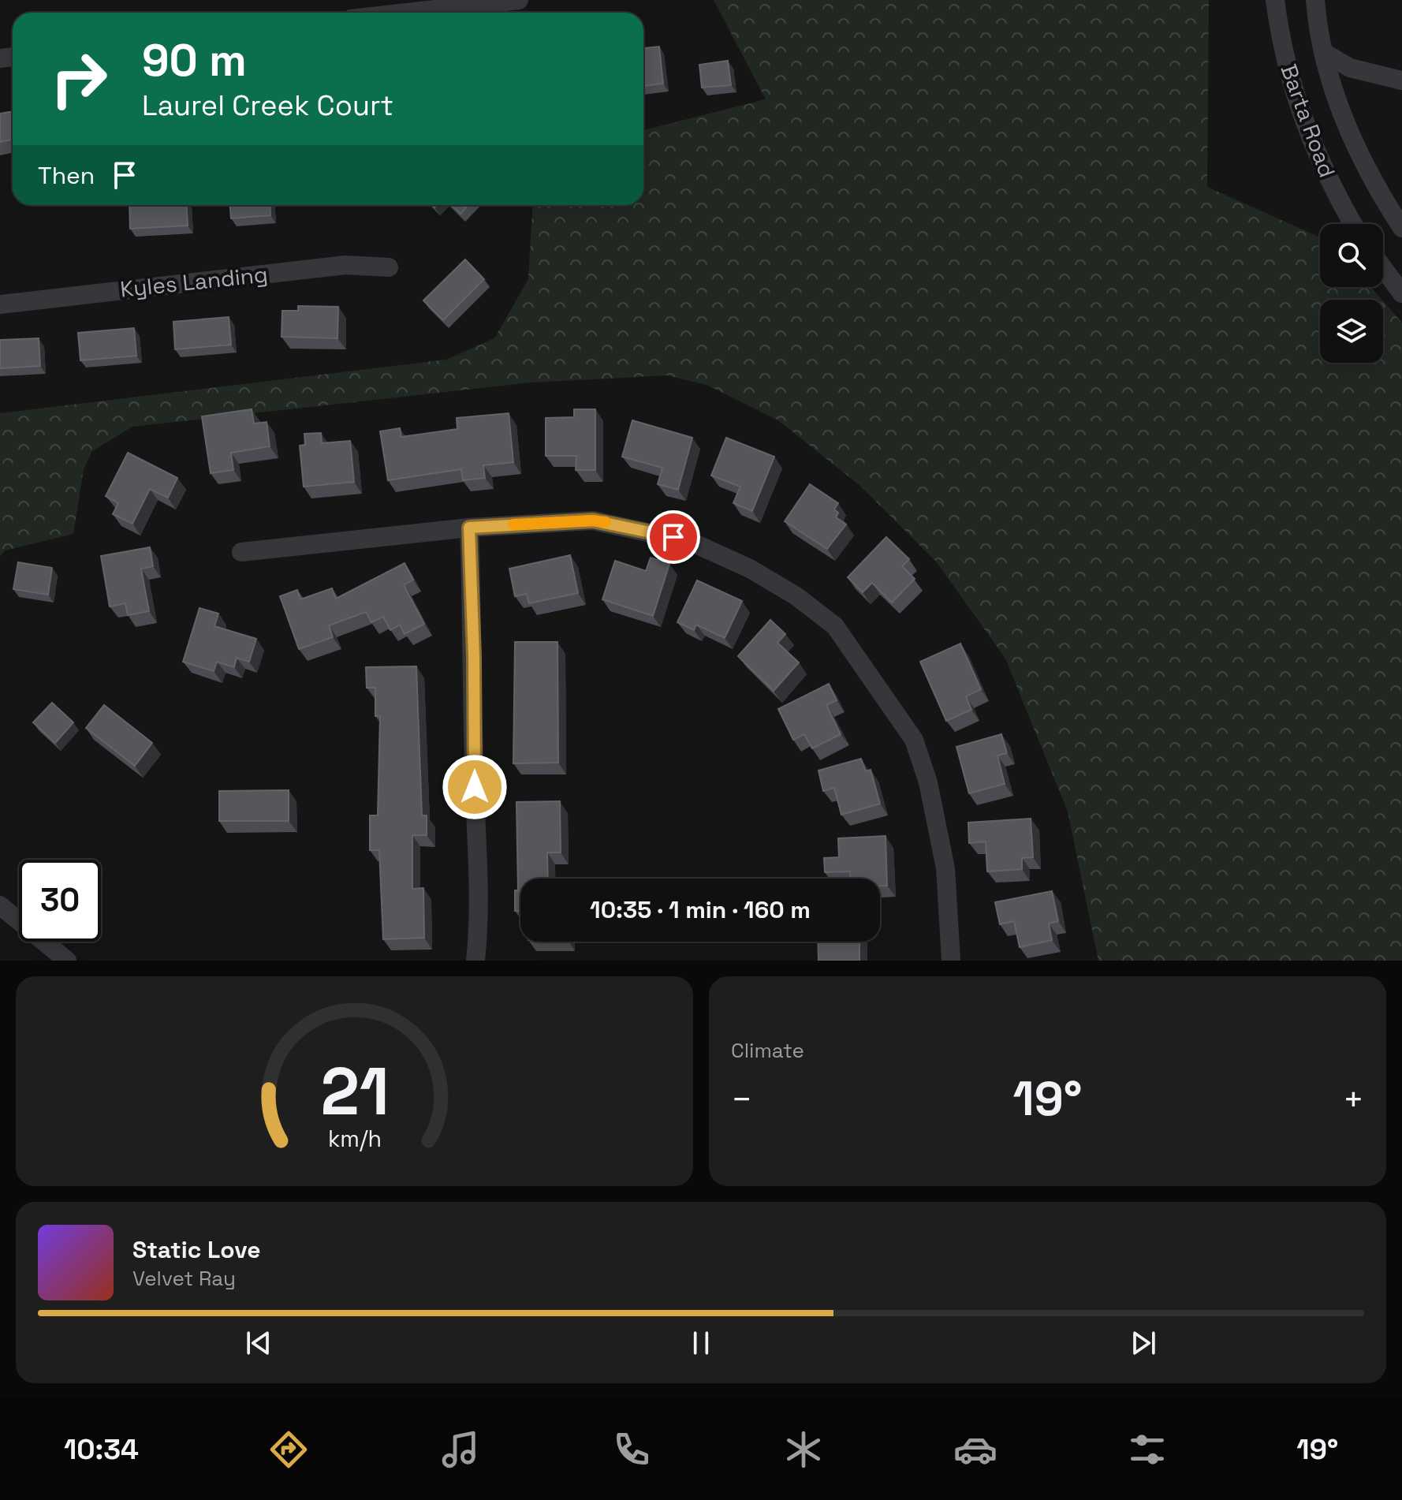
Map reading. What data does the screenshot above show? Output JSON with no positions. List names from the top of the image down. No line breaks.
{"streets":{"street":["Barta Road","Kyles Landing"]},"page":{"turn":["90 m","Laurel Creek Court"],"then":"Then","limit":"30","trip":"10:35 · 1 min · 160 m","tile":"Climate","heat":["−","19°","+"],"song":["Static Love","Velvet Ray"],"tabs":["10:34","19°"],"gauge":["21","km/h"]}}
